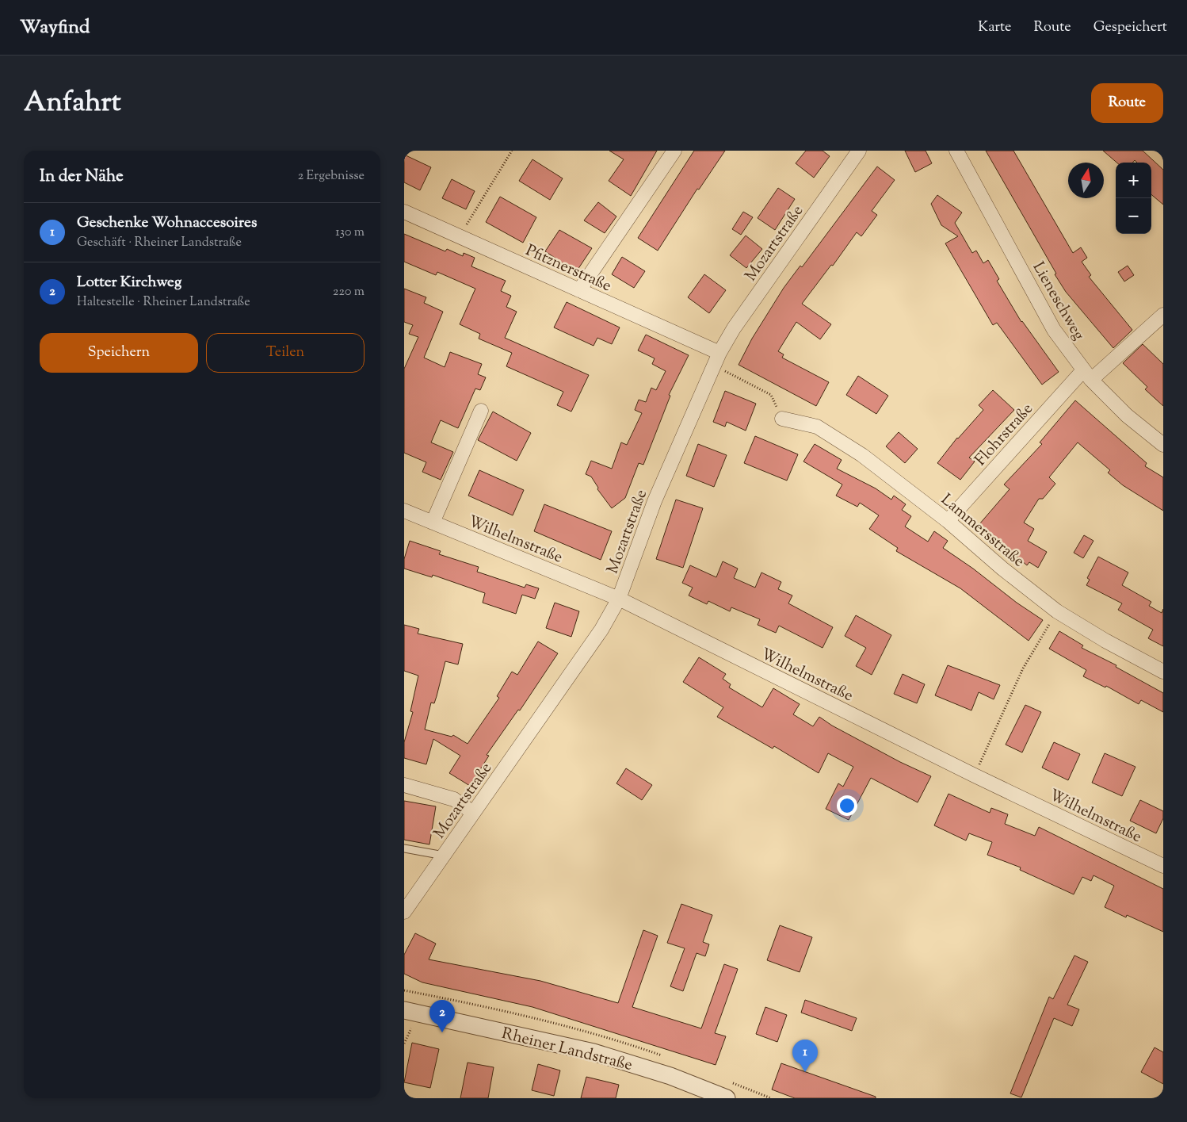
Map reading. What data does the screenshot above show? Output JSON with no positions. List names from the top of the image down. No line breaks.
{"streets":{"street":["Mozartstraße","Pfitznerstraße","Lieneschweg","Flohrstraße","Lammersstraße","Wilhelmstraße","Rheiner Landstraße"]},"crossings":[["Mozartstraße","Pfitznerstraße"],["Mozartstraße","Wilhelmstraße"],["Lieneschweg","Flohrstraße"],["Flohrstraße","Lammersstraße"]],"north":"top","page":{"header":"Wayfind","nav":["Karte","Route","Gespeichert"],"title":"Anfahrt","buttons":["Route",["Speichern","Teilen"]],"heading":["In der Nähe","2 Ergebnisse"],"map_buttons":["+","−"],"list":[{"mark":"1","name":"Geschenke Wohnaccesoires","note":"Geschäft · Rheiner Landstraße","value":"130 m"},{"mark":"2","name":"Lotter Kirchweg","note":"Haltestelle · Rheiner Landstraße","value":"220 m"}],"pins":["2","1"]}}
